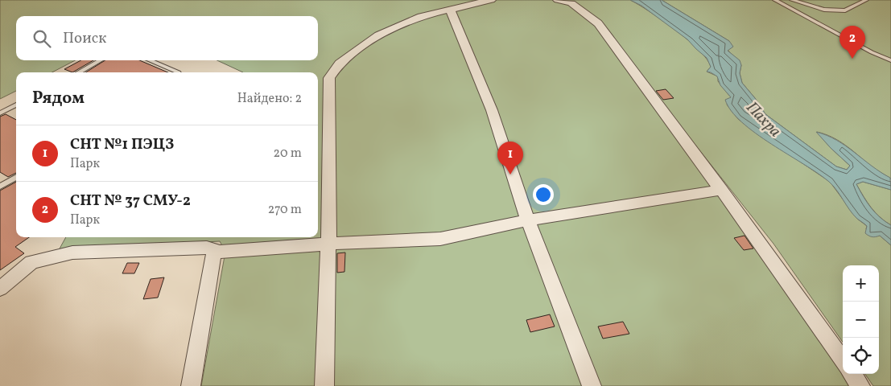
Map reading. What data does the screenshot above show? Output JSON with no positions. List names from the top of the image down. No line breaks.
{"water":["Пахра"],"page":{"search":"Поиск","pins":["2","1"],"heading":["Рядом","Найдено: 2"],"list":[{"mark":"1","name":"СНТ №1 ПЭЦЗ","note":"Парк","value":"20 m"},{"mark":"2","name":"СНТ № 37 СМУ-2","note":"Парк","value":"270 m"}],"map_buttons":["+","−"]}}
